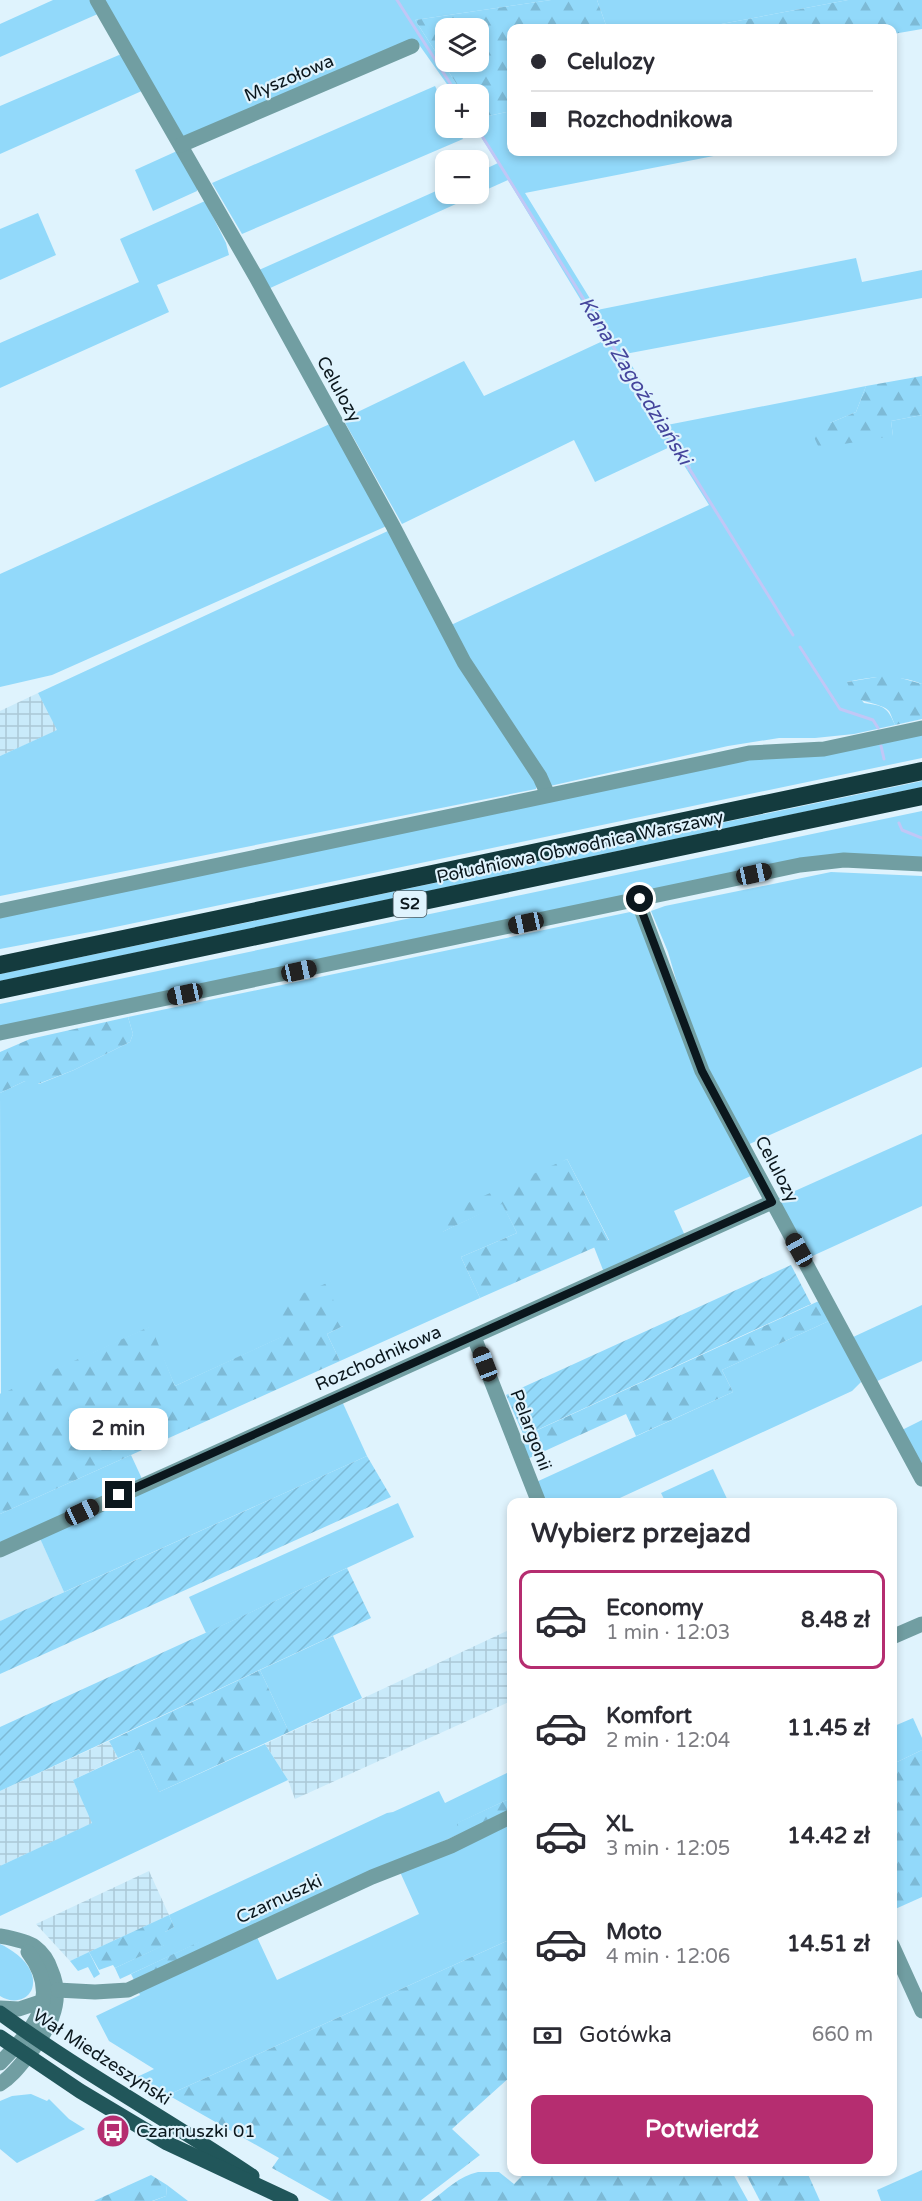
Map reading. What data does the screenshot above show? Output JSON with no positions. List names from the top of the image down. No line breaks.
{"streets":{"highway":["Południowa Obwodnica Warszawy","S2"],"main road":["Wał Miedzeszyński"],"street":["Myszołowa","Celulozy","Rozchodnikowa","Pelargonii","Czarnuszki"]},"crossings":[["Myszołowa","Celulozy"],["Celulozy","Rozchodnikowa"],["Rozchodnikowa","Pelargonii"]],"water":["Kanał Zagoździański"],"places":{"bus stop":["Czarnuszki 01"]},"page":{"map_buttons":["+","−"],"banner":["Celulozy","Rozchodnikowa"],"bubble":"2 min","heading":"Wybierz przejazd","list":[{"name":"Economy","note":"1 min · 12:03","value":"8.48 zł"},{"name":"Komfort","note":"2 min · 12:04","value":"11.45 zł"},{"name":"XL","note":"3 min · 12:05","value":"14.42 zł"},{"name":"Moto","note":"4 min · 12:06","value":"14.51 zł"}],"pay":["Gotówka","660 m"],"buttons":"Potwierdź"}}
